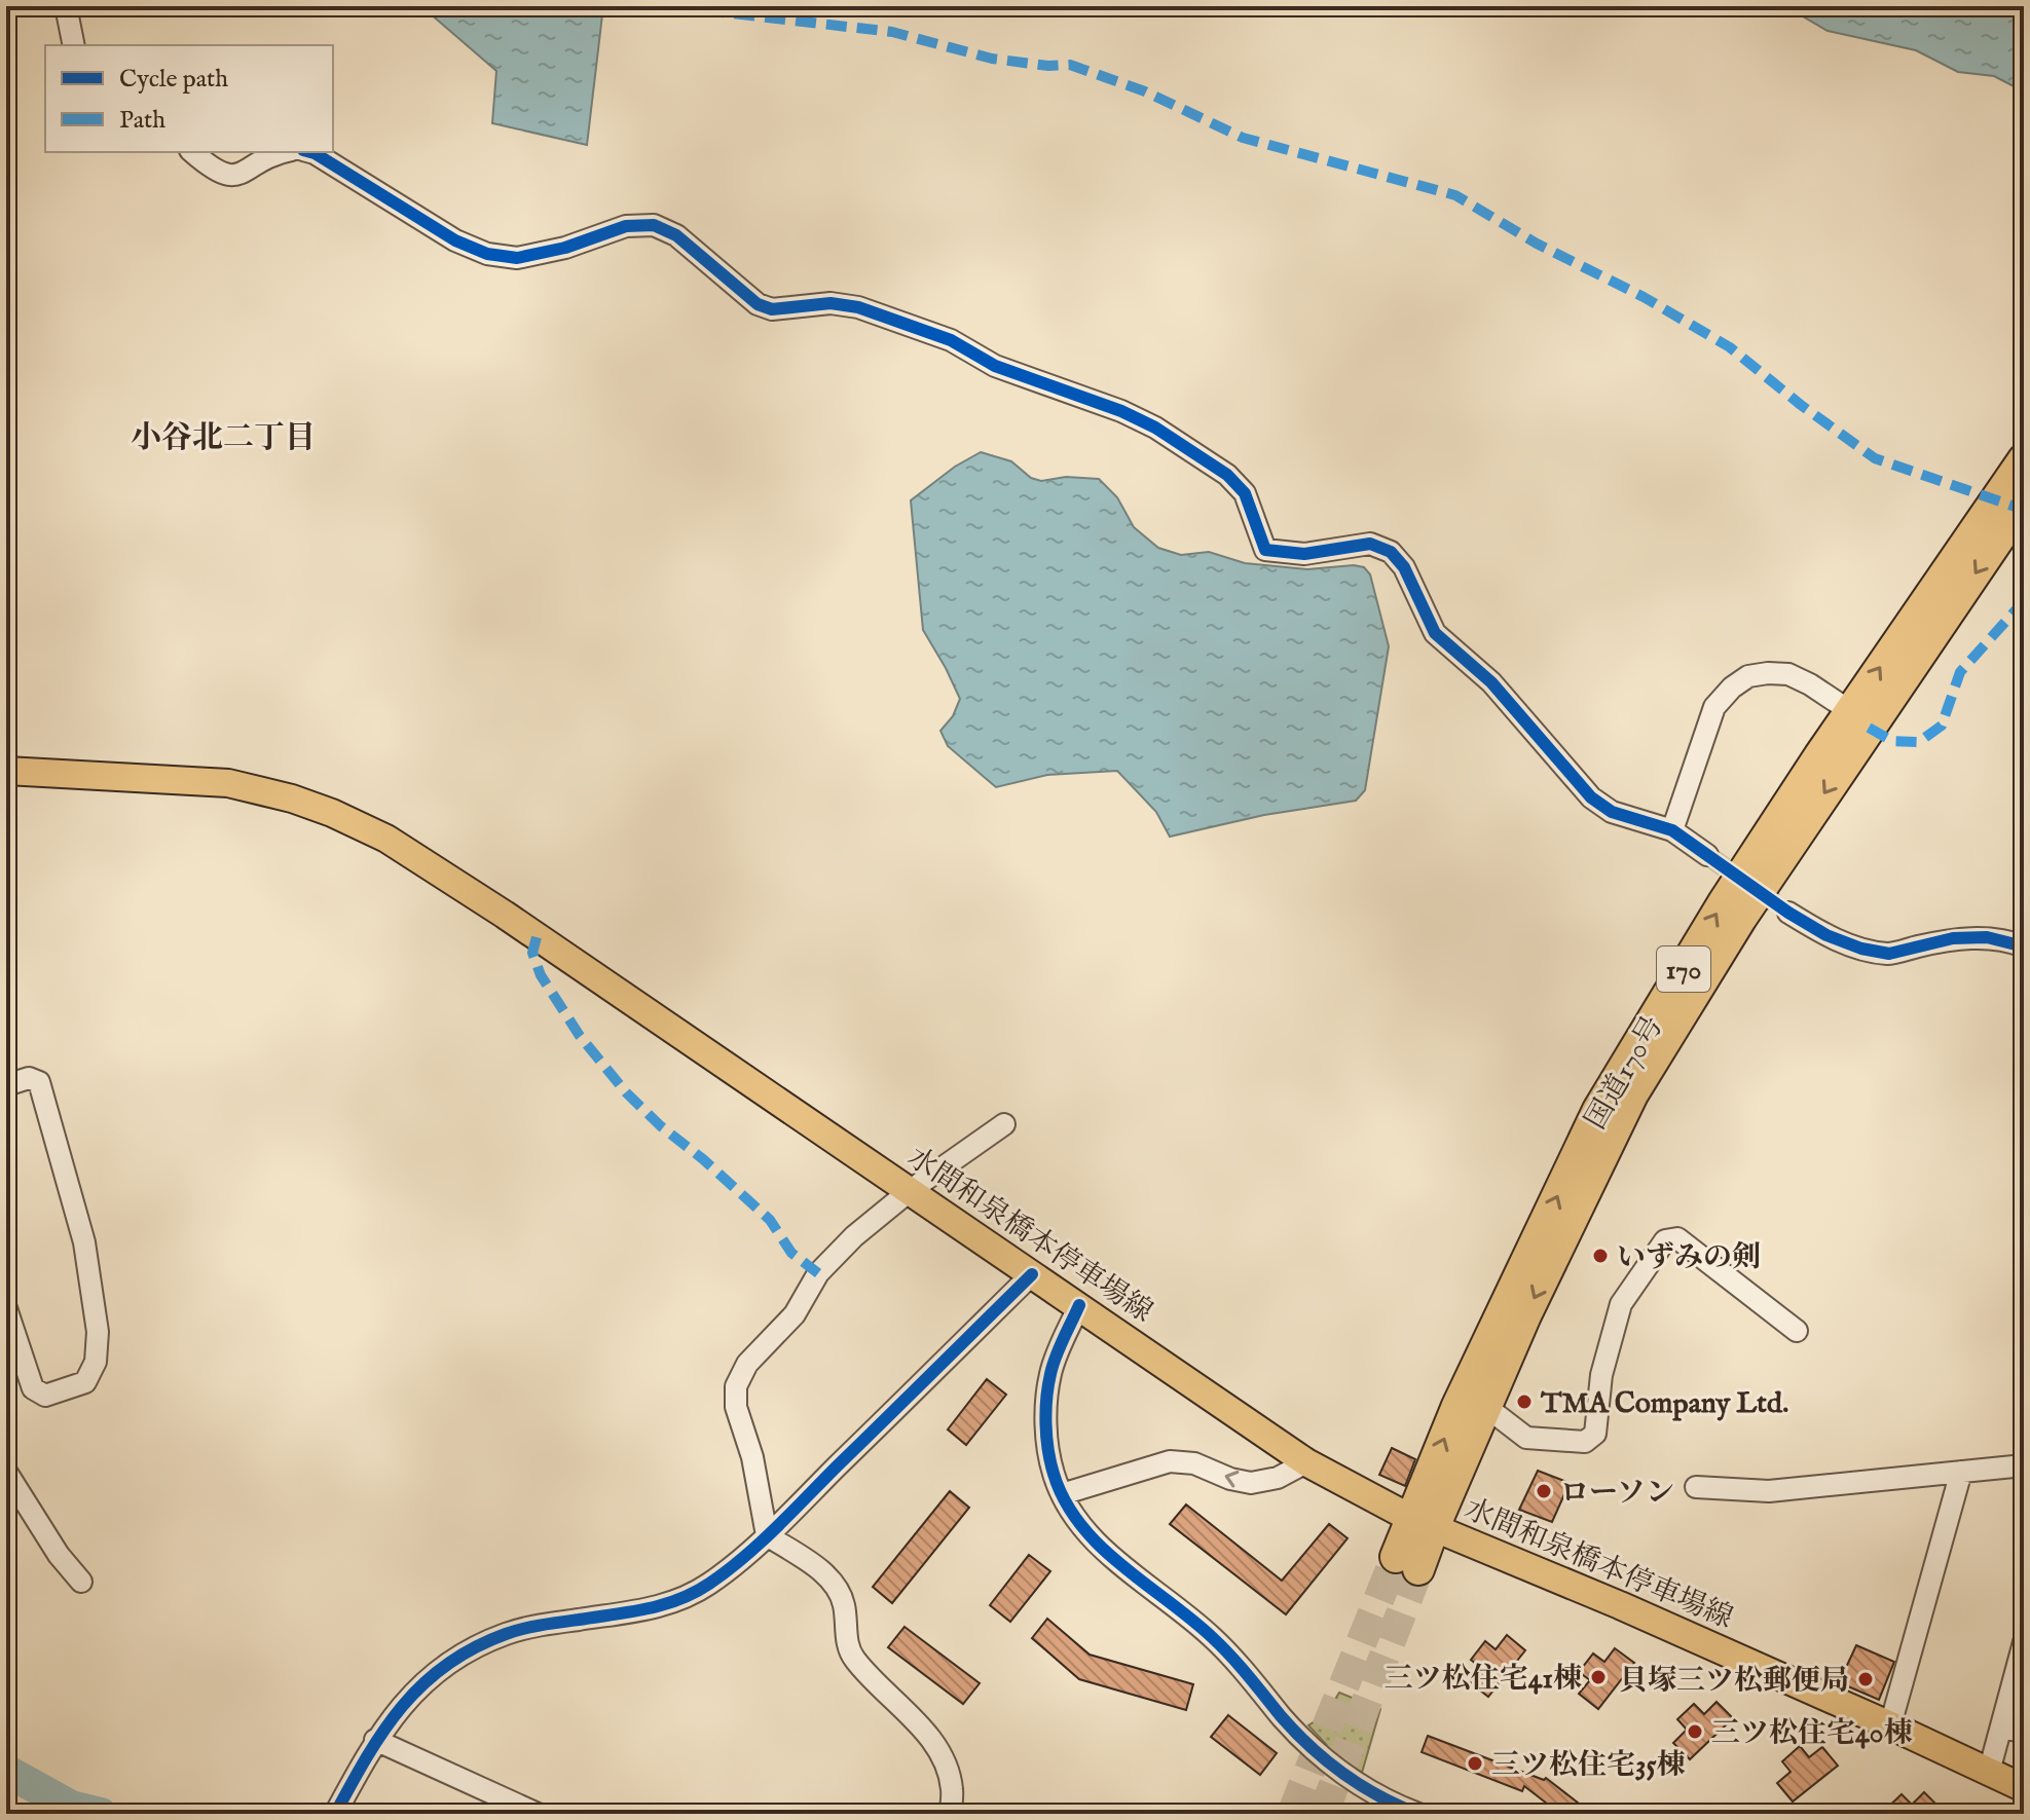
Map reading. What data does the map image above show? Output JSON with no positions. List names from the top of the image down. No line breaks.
{"streets":{"highway":["170","国道170号"],"main road":["水間和泉橋本停車場線"]},"crossings":[["国道170号","水間和泉橋本停車場線"]],"districts":["小谷北二丁目"],"places":["いずみの剣","TMA Company Ltd.","ローソン","三ツ松住宅41棟","貝塚三ツ松郵便局","三ツ松住宅40棟","三ツ松住宅35棟"],"legend":["Cycle path","Path"]}
